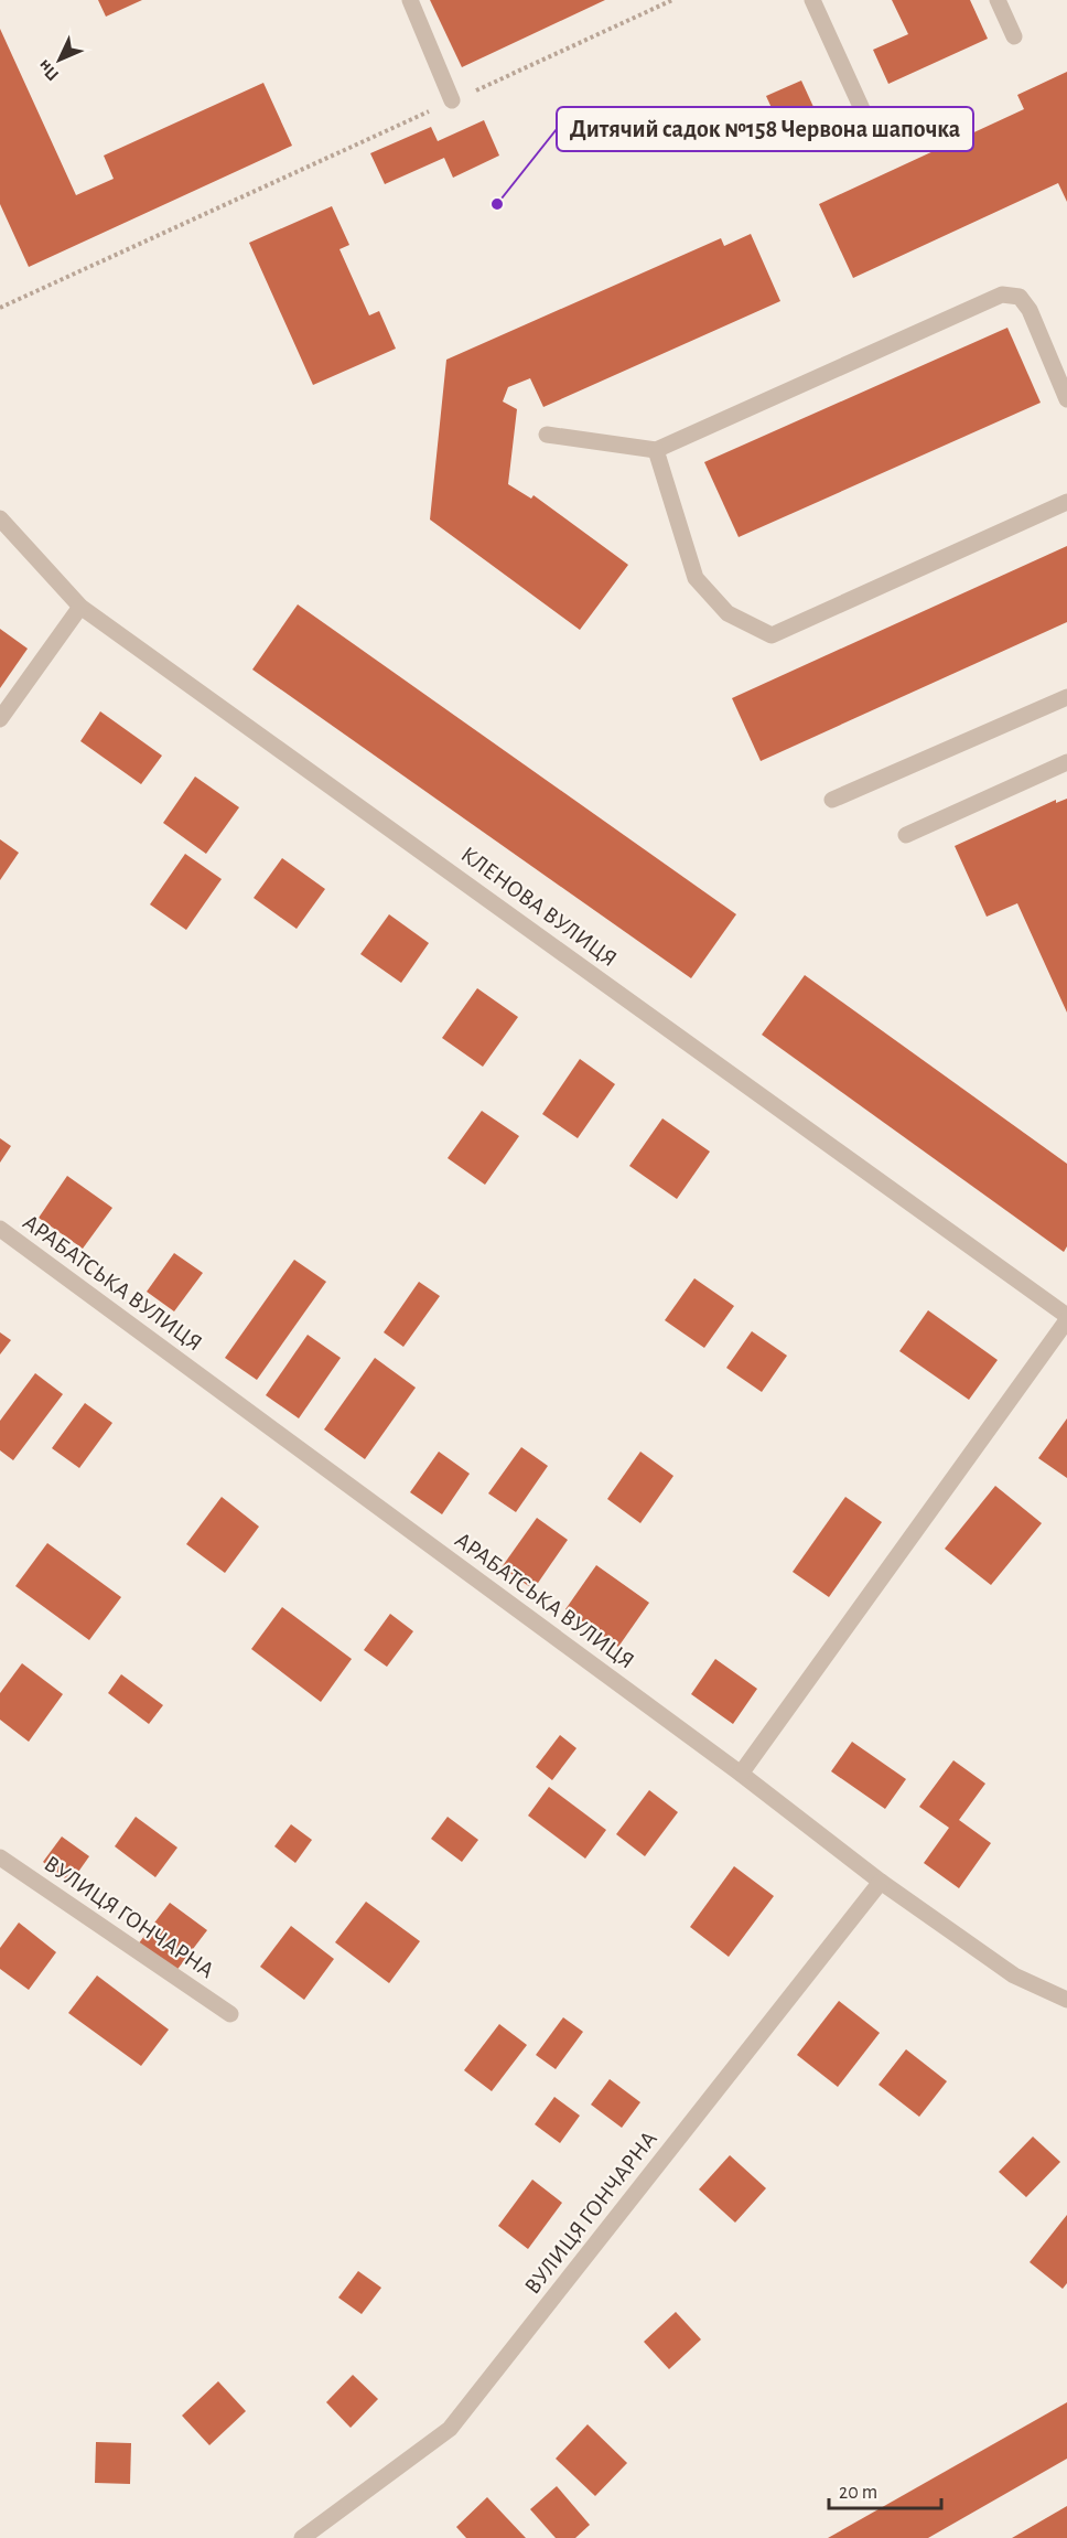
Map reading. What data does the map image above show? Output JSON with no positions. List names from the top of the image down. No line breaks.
{"streets":{"street":["КЛЕНОВА ВУЛИЦЯ","АРАБАТСЬКА ВУЛИЦЯ","ВУЛИЦЯ ГОНЧАРНА"]},"crossings":[["АРАБАТСЬКА ВУЛИЦЯ","ВУЛИЦЯ ГОНЧАРНА"]],"places":["Дитячий садок №158 Червона шапочка"],"scale_bar":"20 m","north":"bottom left"}
